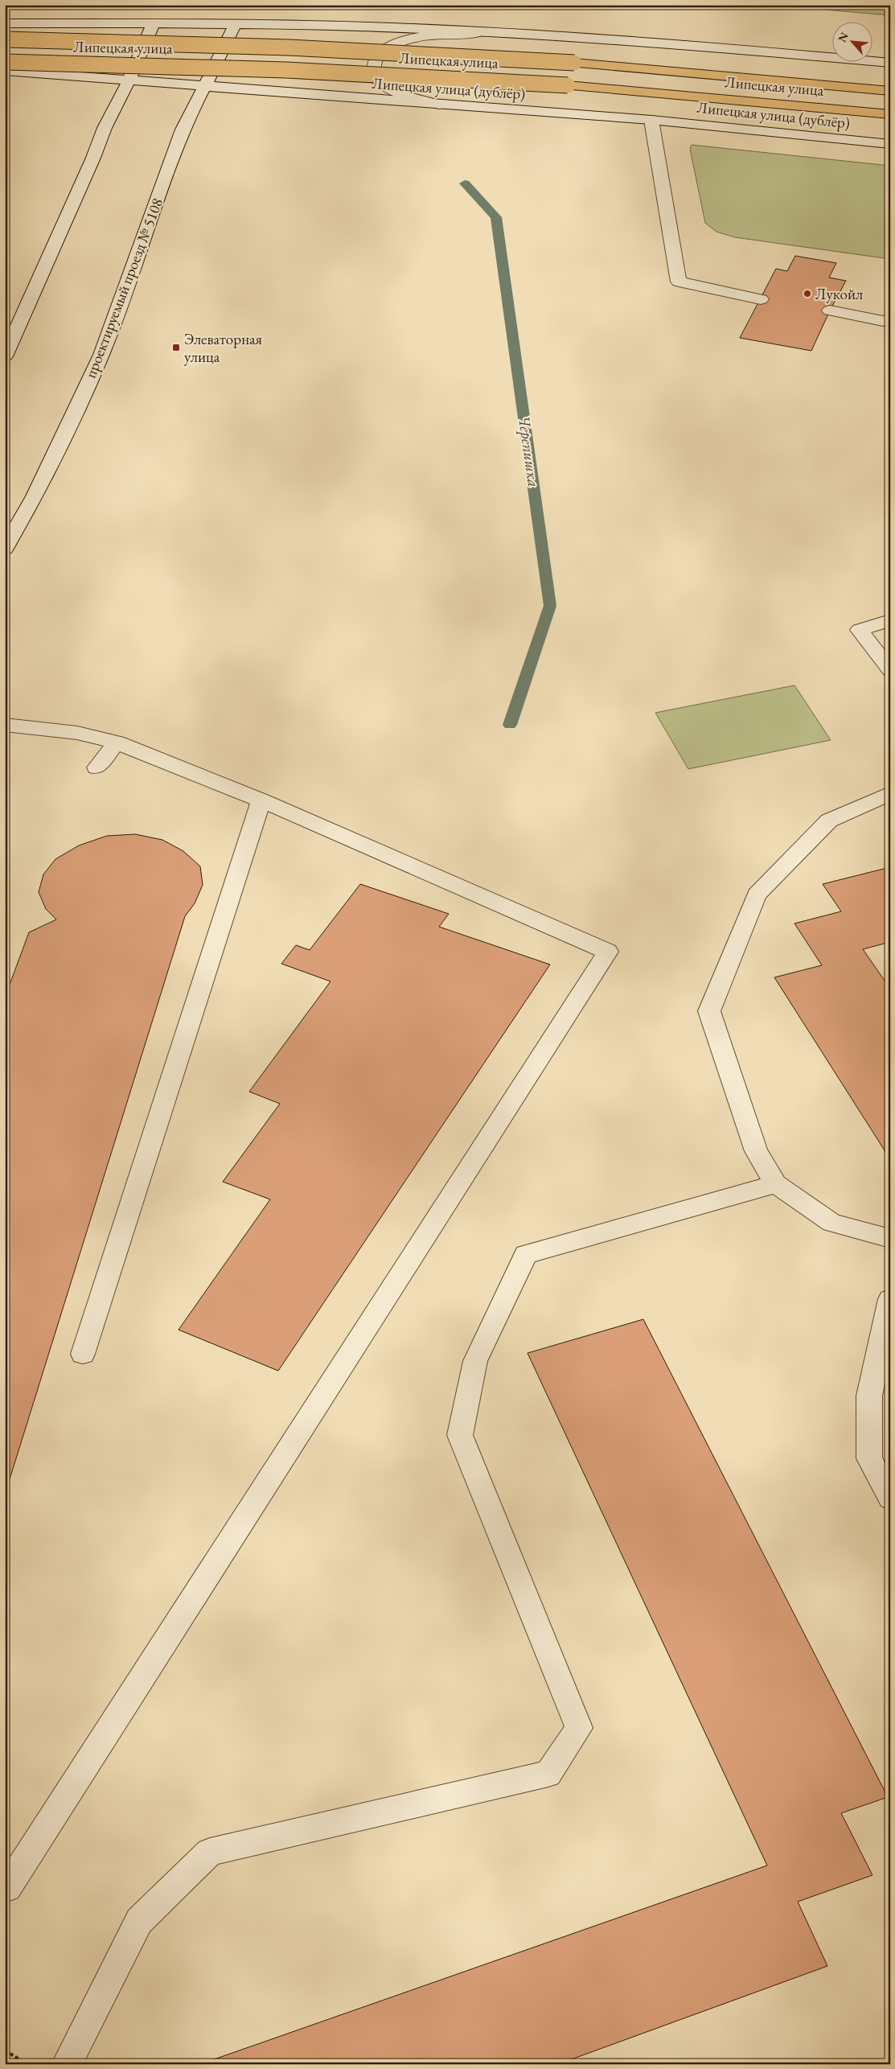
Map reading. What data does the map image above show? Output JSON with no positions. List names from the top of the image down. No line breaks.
{"streets":{"main road":["Липецкая улица","Липецкая улица (дублёр)","проектируемый проезд № 5108"]},"crossings":[["Липецкая улица (дублёр)","проектируемый проезд № 5108"]],"water":["Черепишка"],"places":{"other":["Лукойл"],"transit":["Элеваторная улица"]},"north":"top left"}
